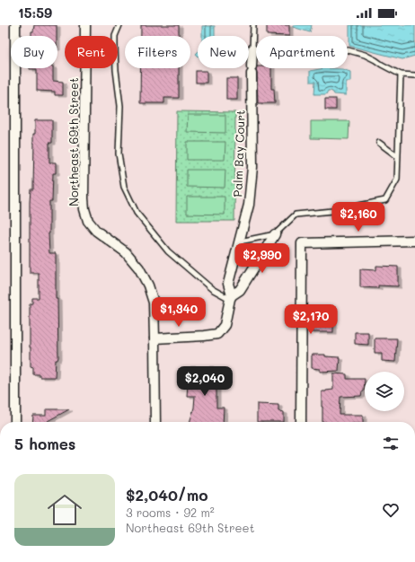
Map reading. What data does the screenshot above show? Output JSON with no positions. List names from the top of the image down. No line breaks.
{"streets":{"street":["Northeast 69th Street","Palm Bay Court"]},"crossings":[["Northeast 69th Street","Palm Bay Court"]],"page":{"status":"15:59","chip":["Buy","Rent","Filters","New","Apartment"],"price":["$2,160","$2,990","$1,340","$2,170","$2,040"],"heading":"5 homes","list":[{"name":"$2,040/mo","note":"3 rooms · 92 m² · Northeast 69th Street"}]}}
